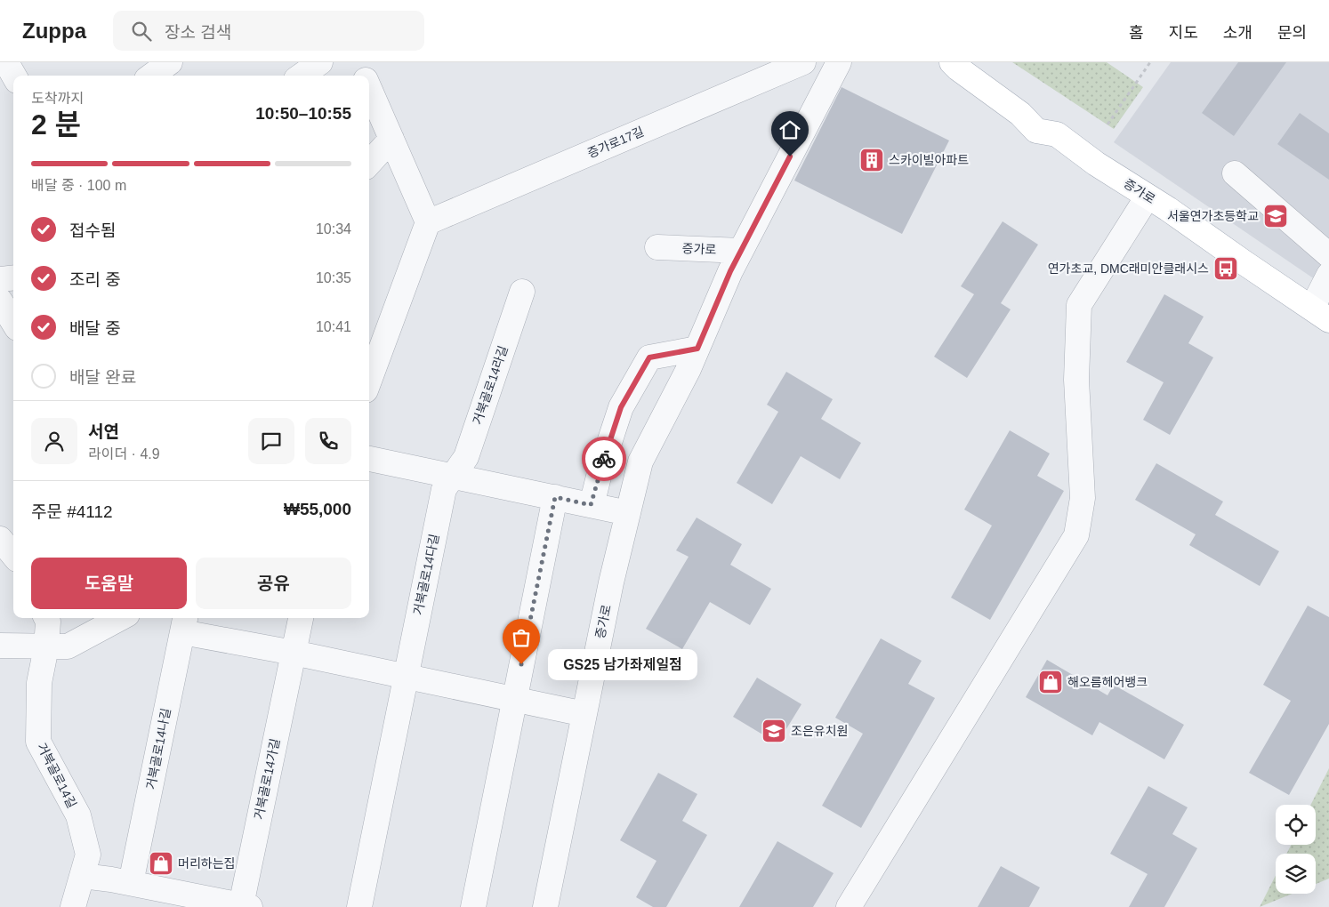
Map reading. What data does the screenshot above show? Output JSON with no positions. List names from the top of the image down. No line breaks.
{"streets":{"main road":["증가로"],"street":["증가로17길","거북골로14라길","거북골로14다길","거북골로14나길","거북골로14길","거북골로14가길"]},"crossings":[["거북골로14라길","거북골로14다길"],["거북골로14나길","거북골로14가길"],["거북골로14길","거북골로14가길"]],"places":{"building":["스카이빌아파트"],"school or university":["서울연가초등학교","조은유치원"],"bus stop":["연가초교, DMC래미안클래시스"],"other":["GS25 남가좌제일점"],"shop":["해오름헤어뱅크","머리하는집"]},"page":{"header":"Zuppa","search":"장소 검색","nav":["홈","지도","소개","문의"],"heading":["2 분","도착까지","10:50–10:55"],"panel":["서연","라이더 · 4.9","주문 #4112","₩55,000"],"bar":"배달 중 · 100 m","list":[["접수됨","10:34"],["조리 중","10:35"],["배달 중","10:41"],"배달 완료"],"buttons":["도움말","공유"],"bubble":"GS25 남가좌제일점"}}
